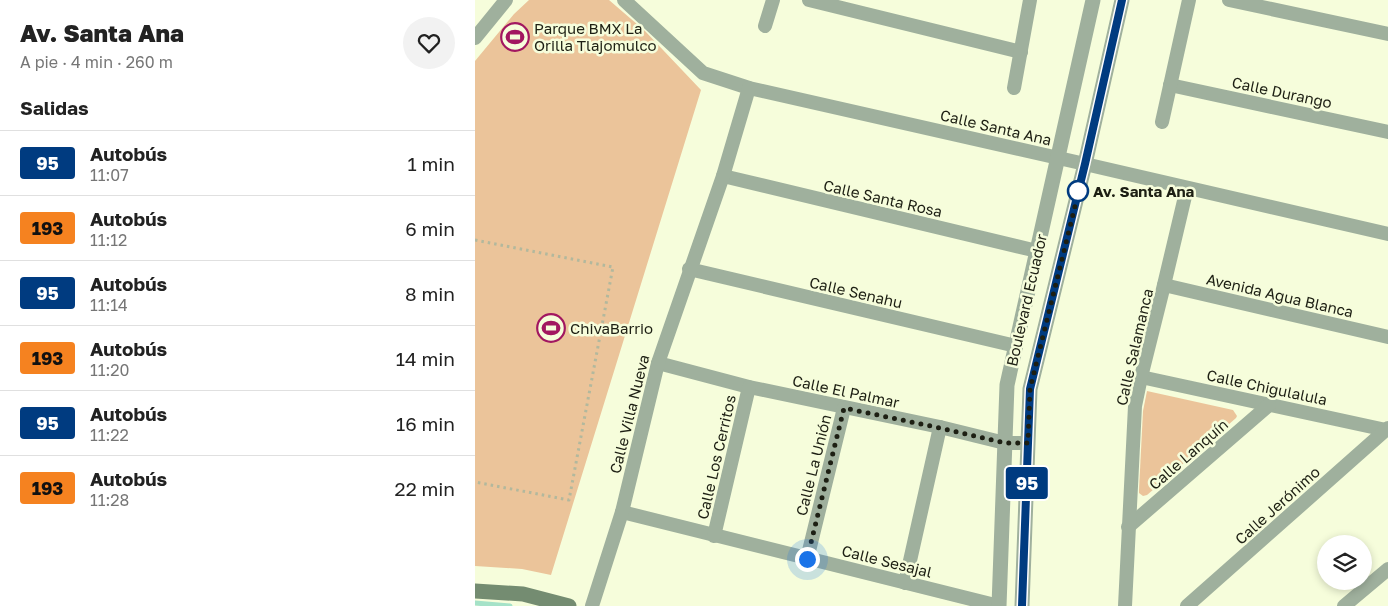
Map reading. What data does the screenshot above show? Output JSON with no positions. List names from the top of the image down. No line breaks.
{"streets":{"street":["Calle Durango","Calle Santa Ana","Calle Santa Rosa","Calle Senahu","Avenida Agua Blanca","Boulevard Ecuador","Calle Salamanca","Calle Chigulalula","Calle El Palmar","Calle Villa Nueva","Calle Lanquín","Calle Los Cerritos","Calle La Unión","Calle Jerónimo","Calle Sesajal"]},"crossings":[["Calle Santa Ana","Boulevard Ecuador"],["Calle Santa Ana","Calle Salamanca"],["Calle Santa Ana","Calle Villa Nueva"],["Calle Santa Rosa","Boulevard Ecuador"],["Calle Santa Rosa","Calle Villa Nueva"],["Calle Senahu","Boulevard Ecuador"],["Calle Senahu","Calle Villa Nueva"],["Avenida Agua Blanca","Calle Salamanca"],["Boulevard Ecuador","Calle El Palmar"],["Boulevard Ecuador","Calle Sesajal"],["Calle Salamanca","Calle Chigulalula"],["Calle Salamanca","Calle Lanquín"],["Calle Chigulalula","Calle Lanquín"],["Calle Chigulalula","Calle Jerónimo"],["Calle El Palmar","Calle Villa Nueva"],["Calle El Palmar","Calle Los Cerritos"],["Calle El Palmar","Calle La Unión"],["Calle Villa Nueva","Calle Sesajal"],["Calle Los Cerritos","Calle Sesajal"],["Calle La Unión","Calle Sesajal"]],"places":{"sports":["Parque BMX La Orilla Tlajomulco","ChivaBarrio"],"other":["Av. Santa Ana"]},"lines":["bus line 95"],"page":{"heading":[["Av. Santa Ana","A pie · 4 min · 260 m"],"Salidas"],"on_map":"95","list":[{"mark":"95","name":"Autobús","note":"11:07","value":"1 min"},{"mark":"193","name":"Autobús","note":"11:12","value":"6 min"},{"mark":"95","name":"Autobús","note":"11:14","value":"8 min"},{"mark":"193","name":"Autobús","note":"11:20","value":"14 min"},{"mark":"95","name":"Autobús","note":"11:22","value":"16 min"},{"mark":"193","name":"Autobús","note":"11:28","value":"22 min"}]}}
